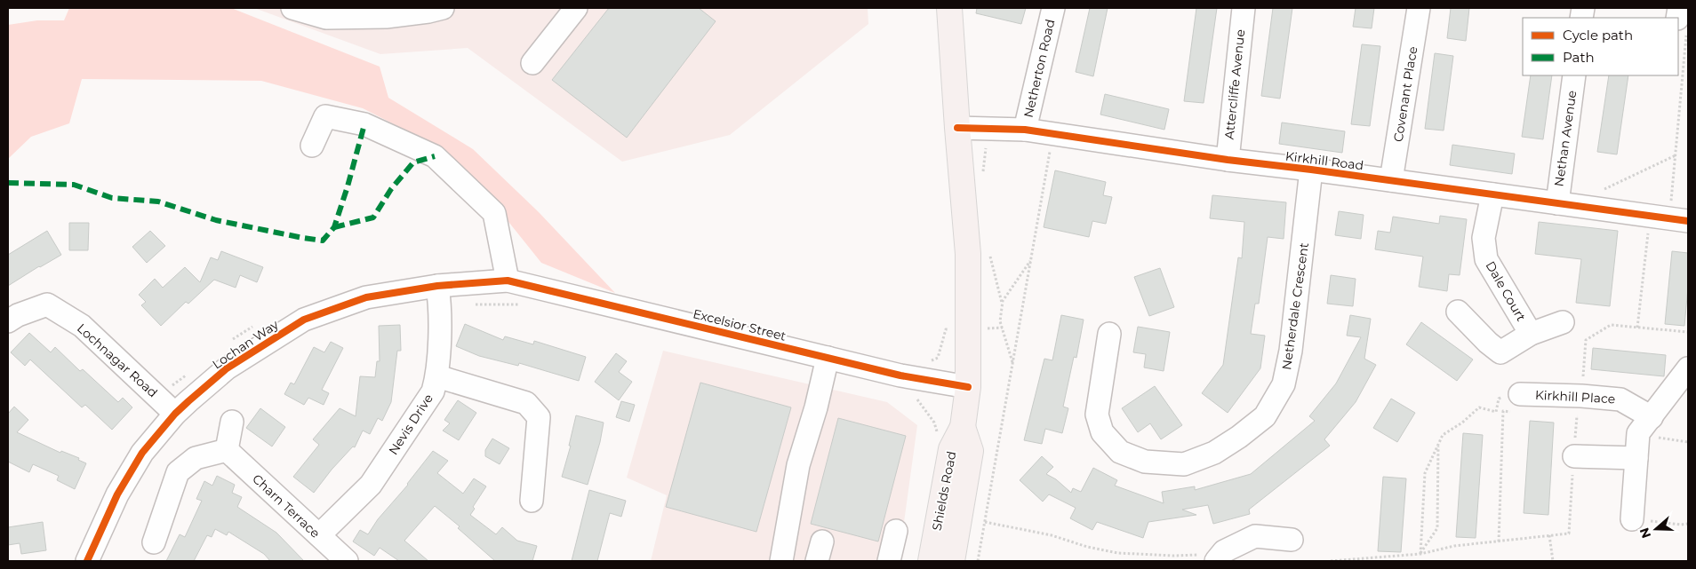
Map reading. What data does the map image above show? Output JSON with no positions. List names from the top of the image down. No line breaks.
{"streets":{"main road":["Shields Road"],"street":["Netherton Road","Attercliffe Avenue","Covenant Place","Nethan Avenue","Kirkhill Road","Dale Court","Netherdale Crescent","Excelsior Street","Lochan Way","Lochnagar Road","Kirkhill Place","Nevis Drive","Charn Terrace"]},"crossings":[["Netherton Road","Kirkhill Road"],["Attercliffe Avenue","Kirkhill Road"],["Covenant Place","Kirkhill Road"],["Nethan Avenue","Kirkhill Road"],["Kirkhill Road","Dale Court"],["Kirkhill Road","Netherdale Crescent"],["Excelsior Street","Lochan Way"],["Lochan Way","Lochnagar Road"],["Lochan Way","Nevis Drive"],["Nevis Drive","Charn Terrace"]],"legend":["Cycle path","Path"],"north":"left"}
